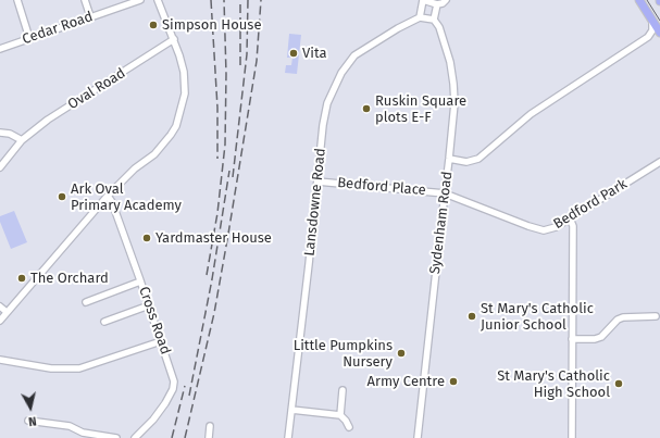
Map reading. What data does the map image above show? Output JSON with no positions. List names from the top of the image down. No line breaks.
{"streets":{"street":["Cedar Road","Oval Road","Bedford Place","Lansdowne Road","Bedford Park","Sydenham Road","Cross Road"]},"crossings":[["Bedford Place","Lansdowne Road"],["Bedford Place","Bedford Park"],["Bedford Place","Sydenham Road"],["Bedford Park","Sydenham Road"]],"places":["Simpson House","Vita","Ruskin Square plots E-F","Ark Oval Primary Academy","Yardmaster House","The Orchard","St Mary's Catholic Junior School","Little Pumpkins Nursery","Army Centre","St Mary's Catholic High School"],"north":"bottom"}
